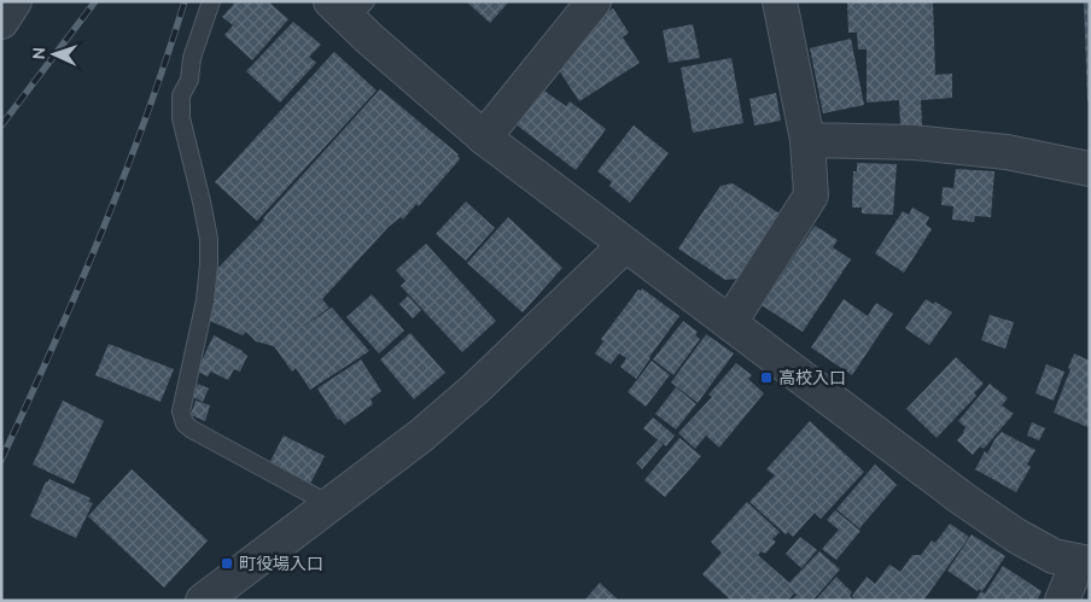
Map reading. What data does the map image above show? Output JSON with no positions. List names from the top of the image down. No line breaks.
{"places":{"transit":["高校入口","町役場入口"]},"north":"left"}
